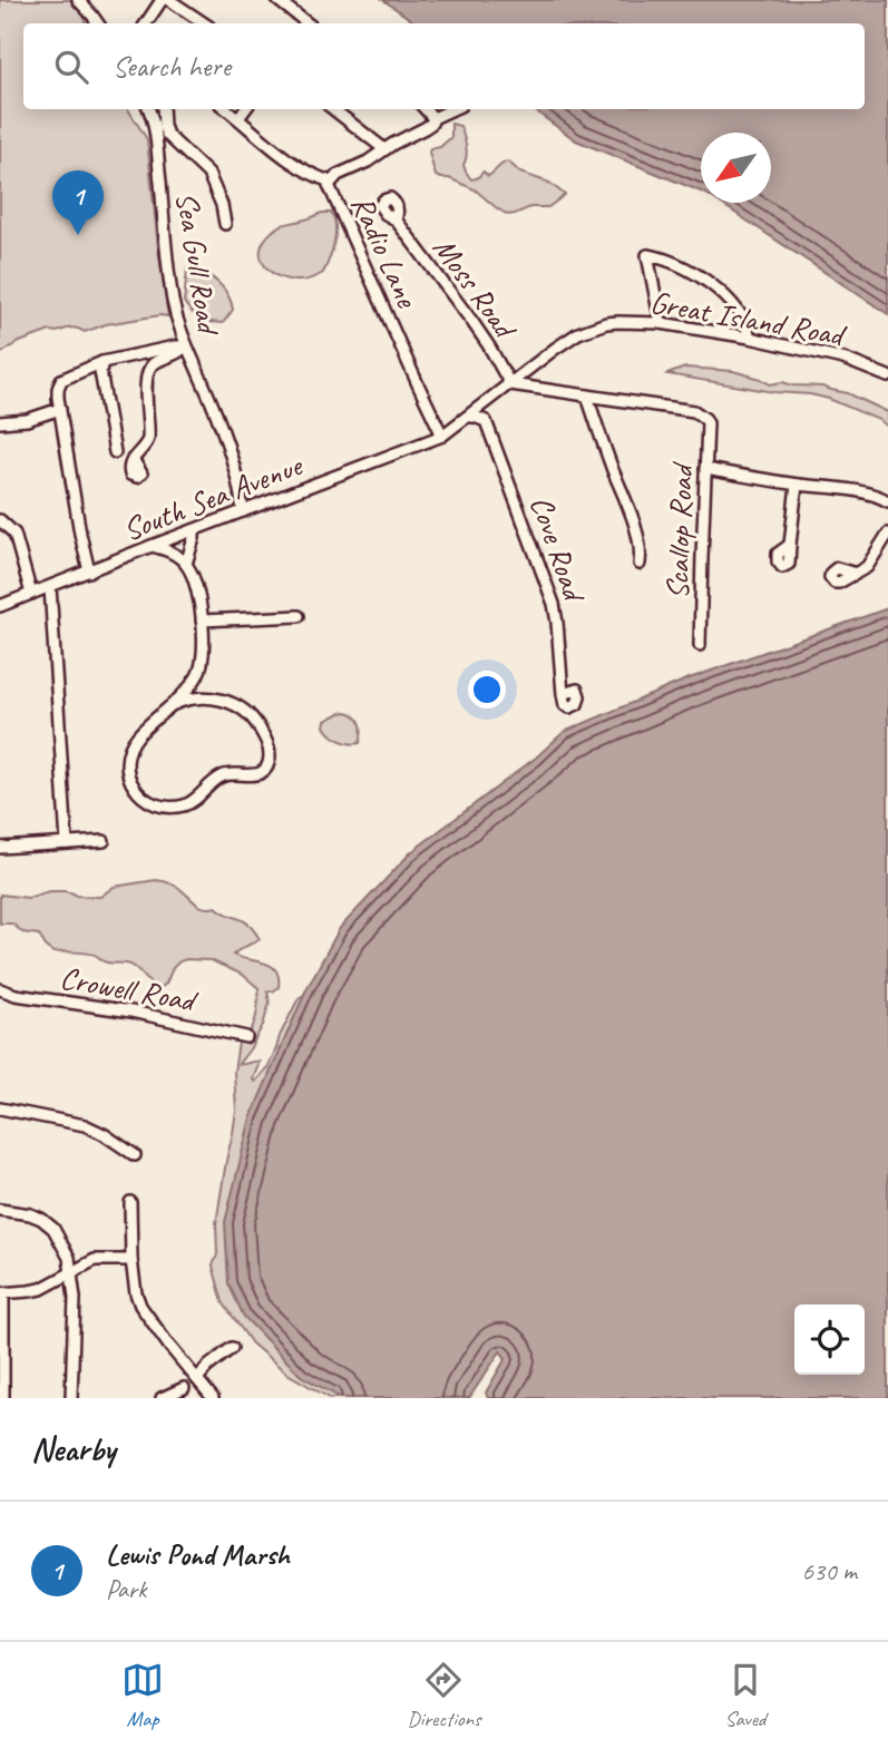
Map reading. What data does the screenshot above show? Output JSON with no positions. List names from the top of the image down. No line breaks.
{"streets":{"street":["Radio Lane","Sea Gull Road","Moss Road","Great Island Road","South Sea Avenue","Scallop Road","Cove Road","Crowell Road"]},"crossings":[["Radio Lane","Great Island Road"],["Radio Lane","South Sea Avenue"],["Sea Gull Road","South Sea Avenue"],["Moss Road","Great Island Road"],["Great Island Road","South Sea Avenue"],["Great Island Road","Cove Road"]],"north":"bottom left","page":{"search":"Search here","pins":"1","heading":"Nearby","list":[{"mark":"1","name":"Lewis Pond Marsh","note":"Park","value":"630 m"}],"nav":["Map","Directions","Saved"]}}
